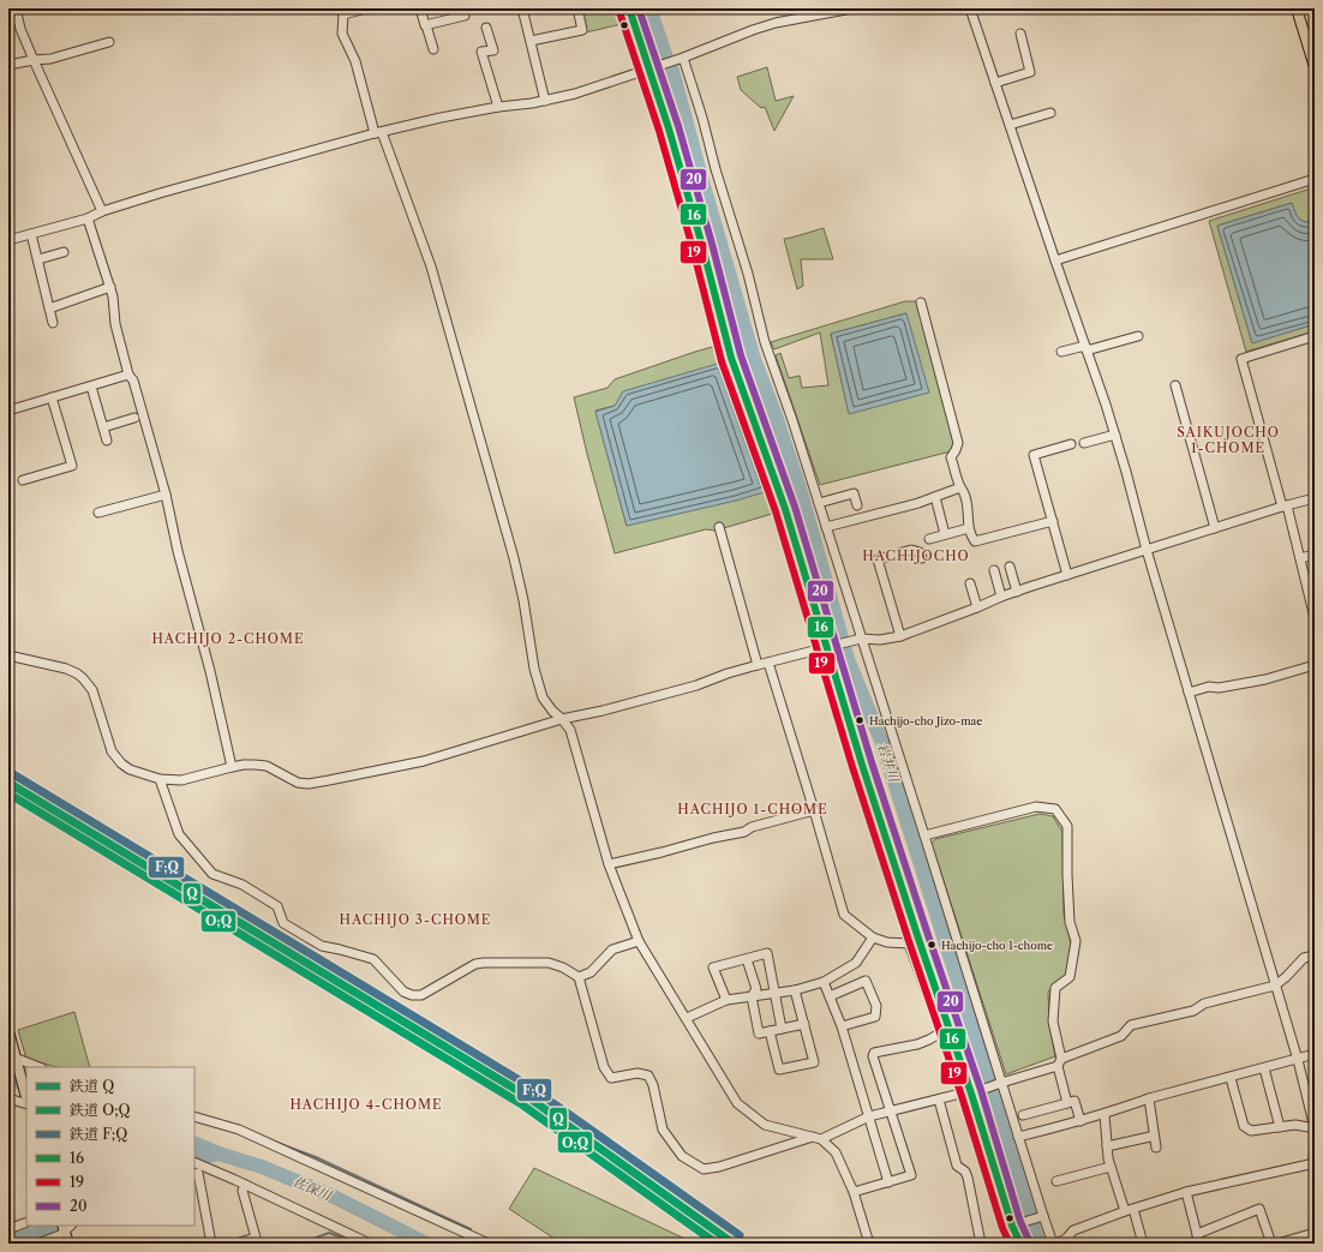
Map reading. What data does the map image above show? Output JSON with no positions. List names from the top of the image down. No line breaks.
{"districts":["SAIKUJOCHO 1-CHOME","HACHIJOCHO","HACHIJO 2-CHOME","HACHIJO 1-CHOME","HACHIJO 3-CHOME","HACHIJO 4-CHOME"],"water":["岩井川","佐保川"],"places":["Hachijo-cho Jizo-mae","Hachijo-cho 1-chome"],"lines":["transit line 16","transit line 20","transit line 19","rail line F;Q","rail line Q","rail line O;Q"],"legend":["鉄道 Q","鉄道 O;Q","鉄道 F;Q","16","19","20"]}
